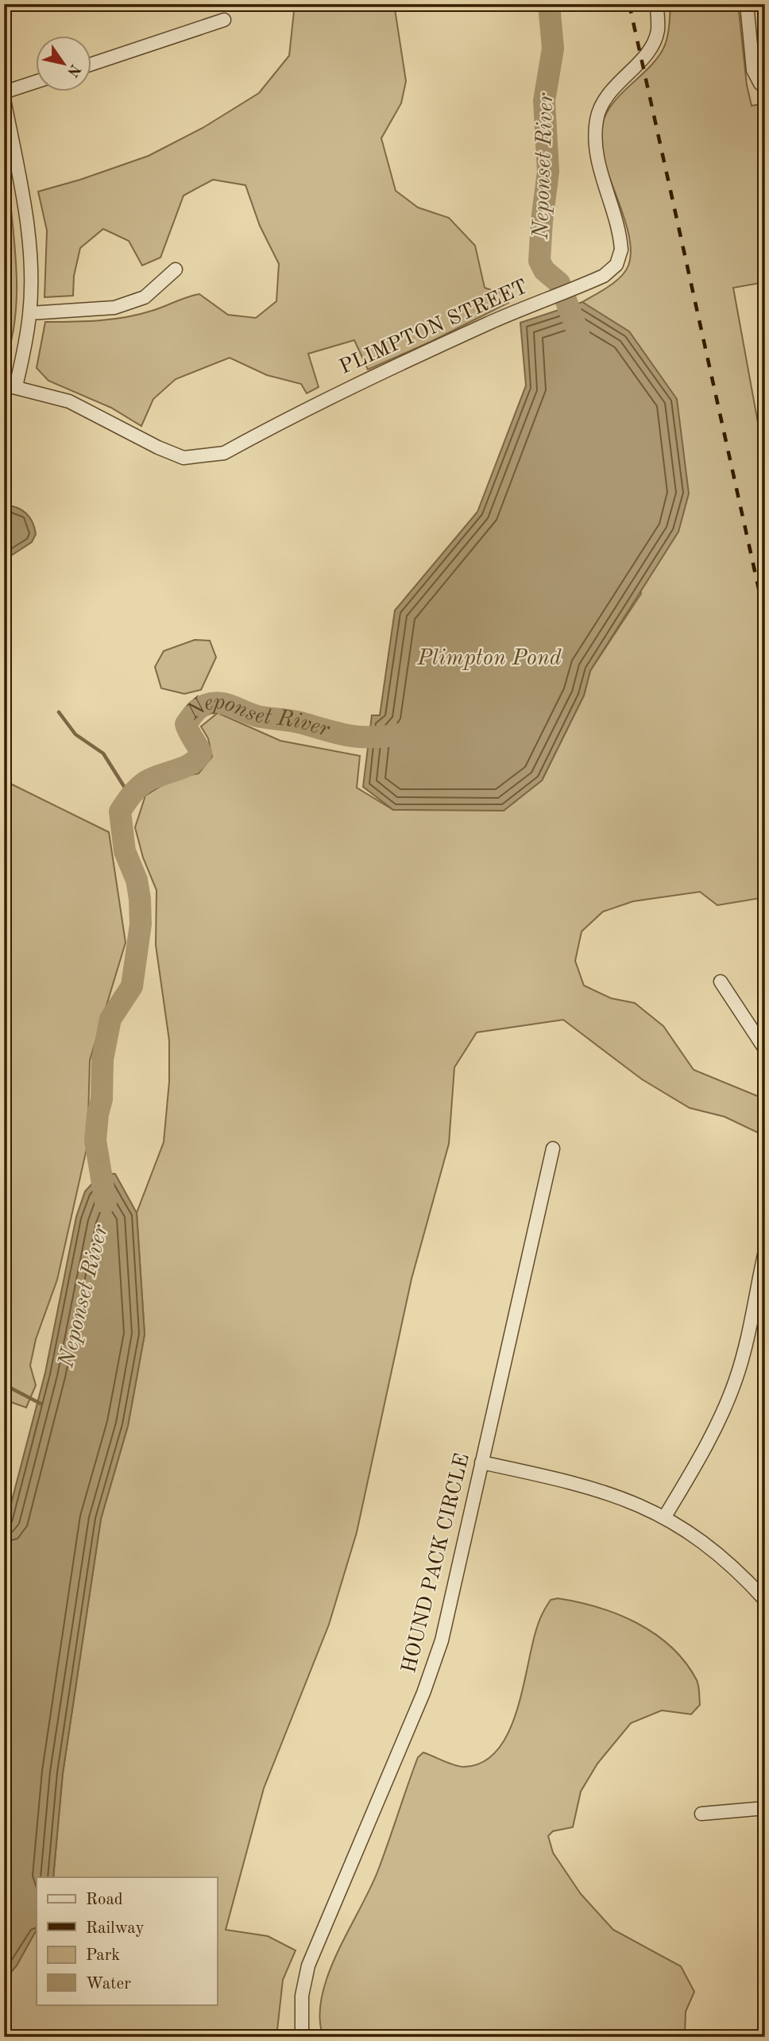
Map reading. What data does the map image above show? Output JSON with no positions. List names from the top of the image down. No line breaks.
{"streets":{"street":["PLIMPTON STREET","HOUND PACK CIRCLE"]},"water":["Neponset River","Plimpton Pond"],"legend":["Road","Railway","Park","Water"],"north":"bottom right"}
